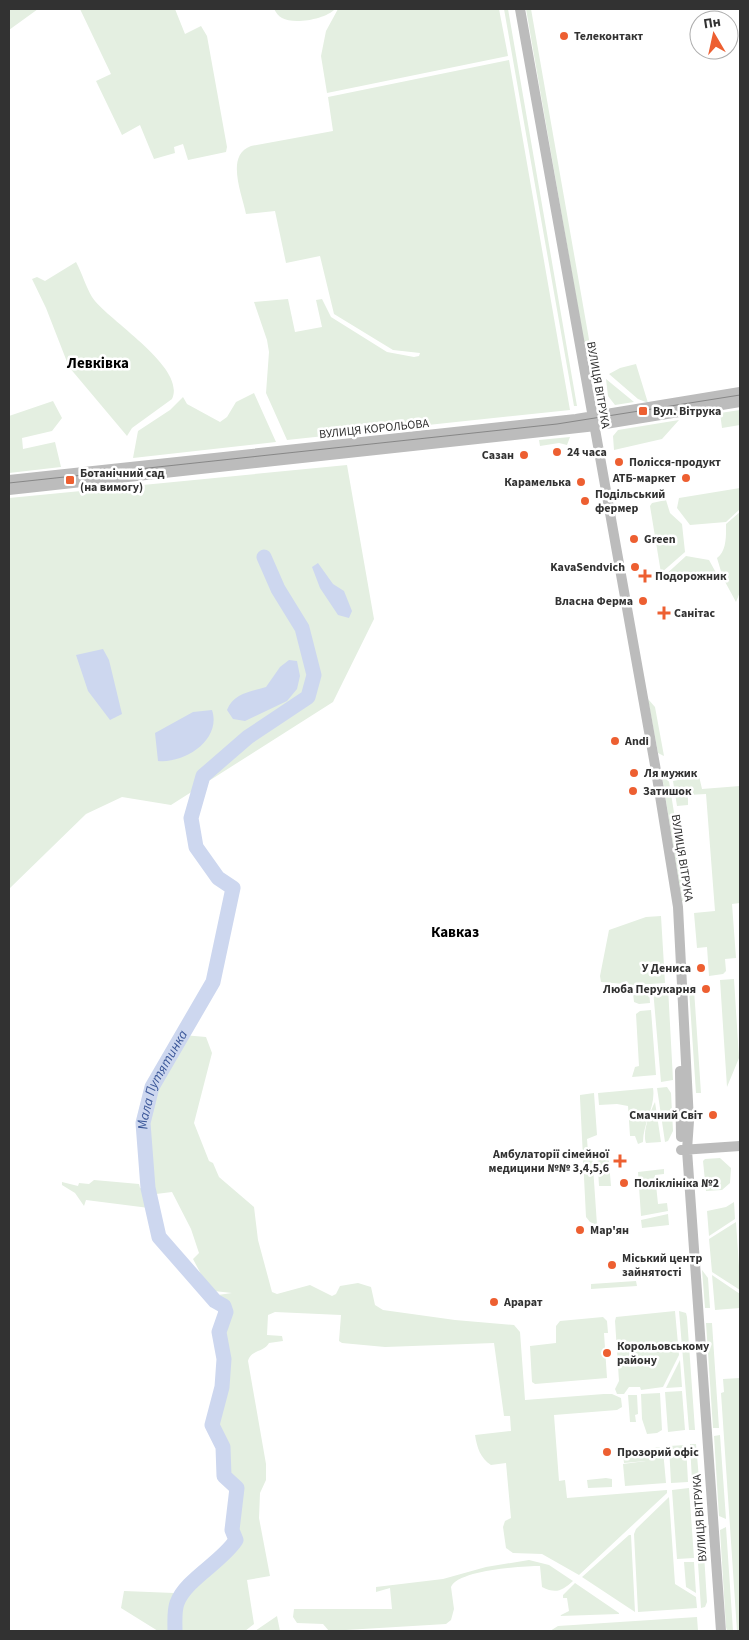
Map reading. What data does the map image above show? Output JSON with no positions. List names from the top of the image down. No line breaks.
{"streets":{"main road":["ВУЛИЦЯ ВІТРУКА","ВУЛИЦЯ КОРОЛЬОВА"]},"crossings":[["ВУЛИЦЯ ВІТРУКА","ВУЛИЦЯ КОРОЛЬОВА"]],"districts":["Левківка","Кавказ"],"water":["Мала Путятинка"],"places":{"other":["Телеконтакт","24 часа","Сазан","Полісся-продукт","АТБ-маркет","Карамелька","Подільський фермер","Green","KavaSendvich","Власна Ферма","Andi","Ля мужик","Затишок","У Дениса","Люба Перукарня","Смачний Світ","Поліклініка №2","Мар'ян","Міський центр зайнятості","Арарат","Корольовському району","Прозорий офіс"],"transit":["Вул. Вітрука","Ботанічний сад (на вимогу)"],"health":["Подорожник","Санітас","Амбулаторії сімейної медицини №№ 3,4,5,6"]},"north":"top"}
